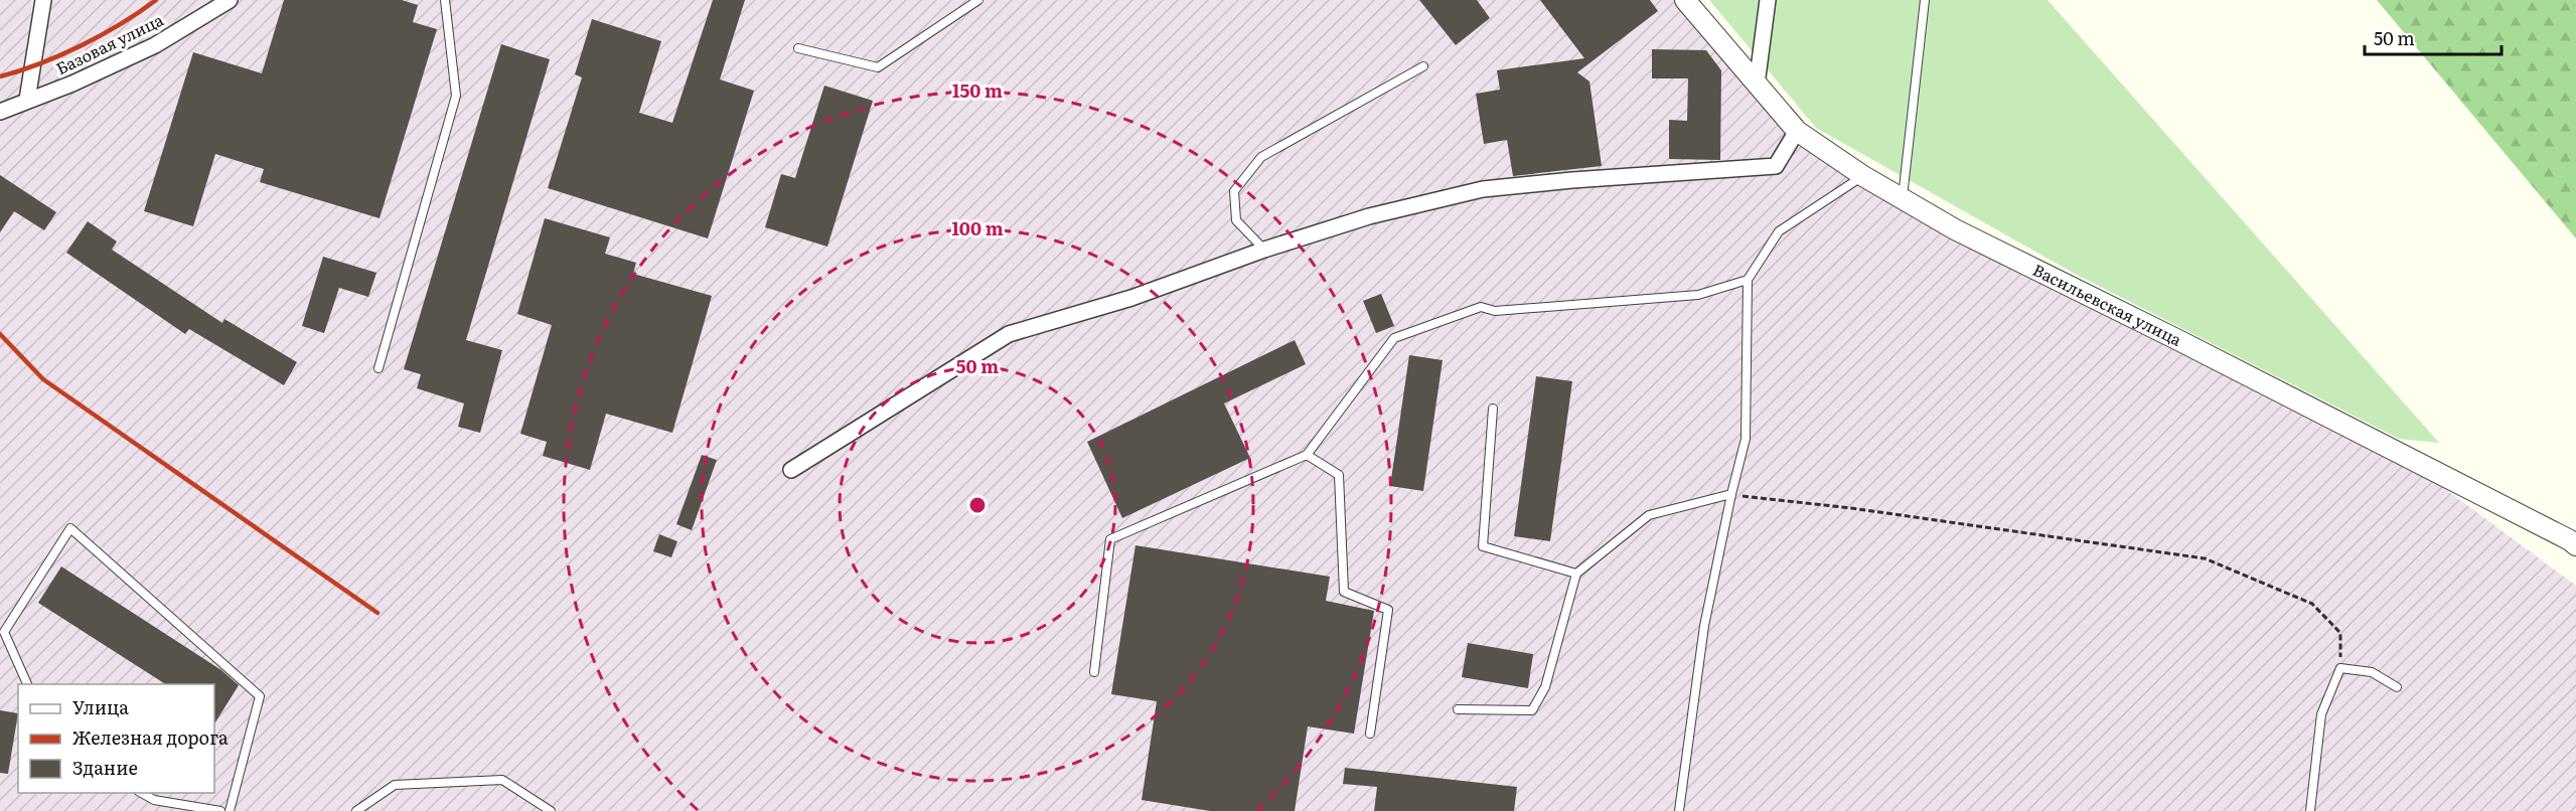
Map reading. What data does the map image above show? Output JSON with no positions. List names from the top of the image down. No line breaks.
{"streets":{"street":["Базовая улица","Васильевская улица"]},"legend":["Улица","Железная дорога","Здание"],"scale_bar":"50 m","rings":["150 m","100 m","50 m"]}
